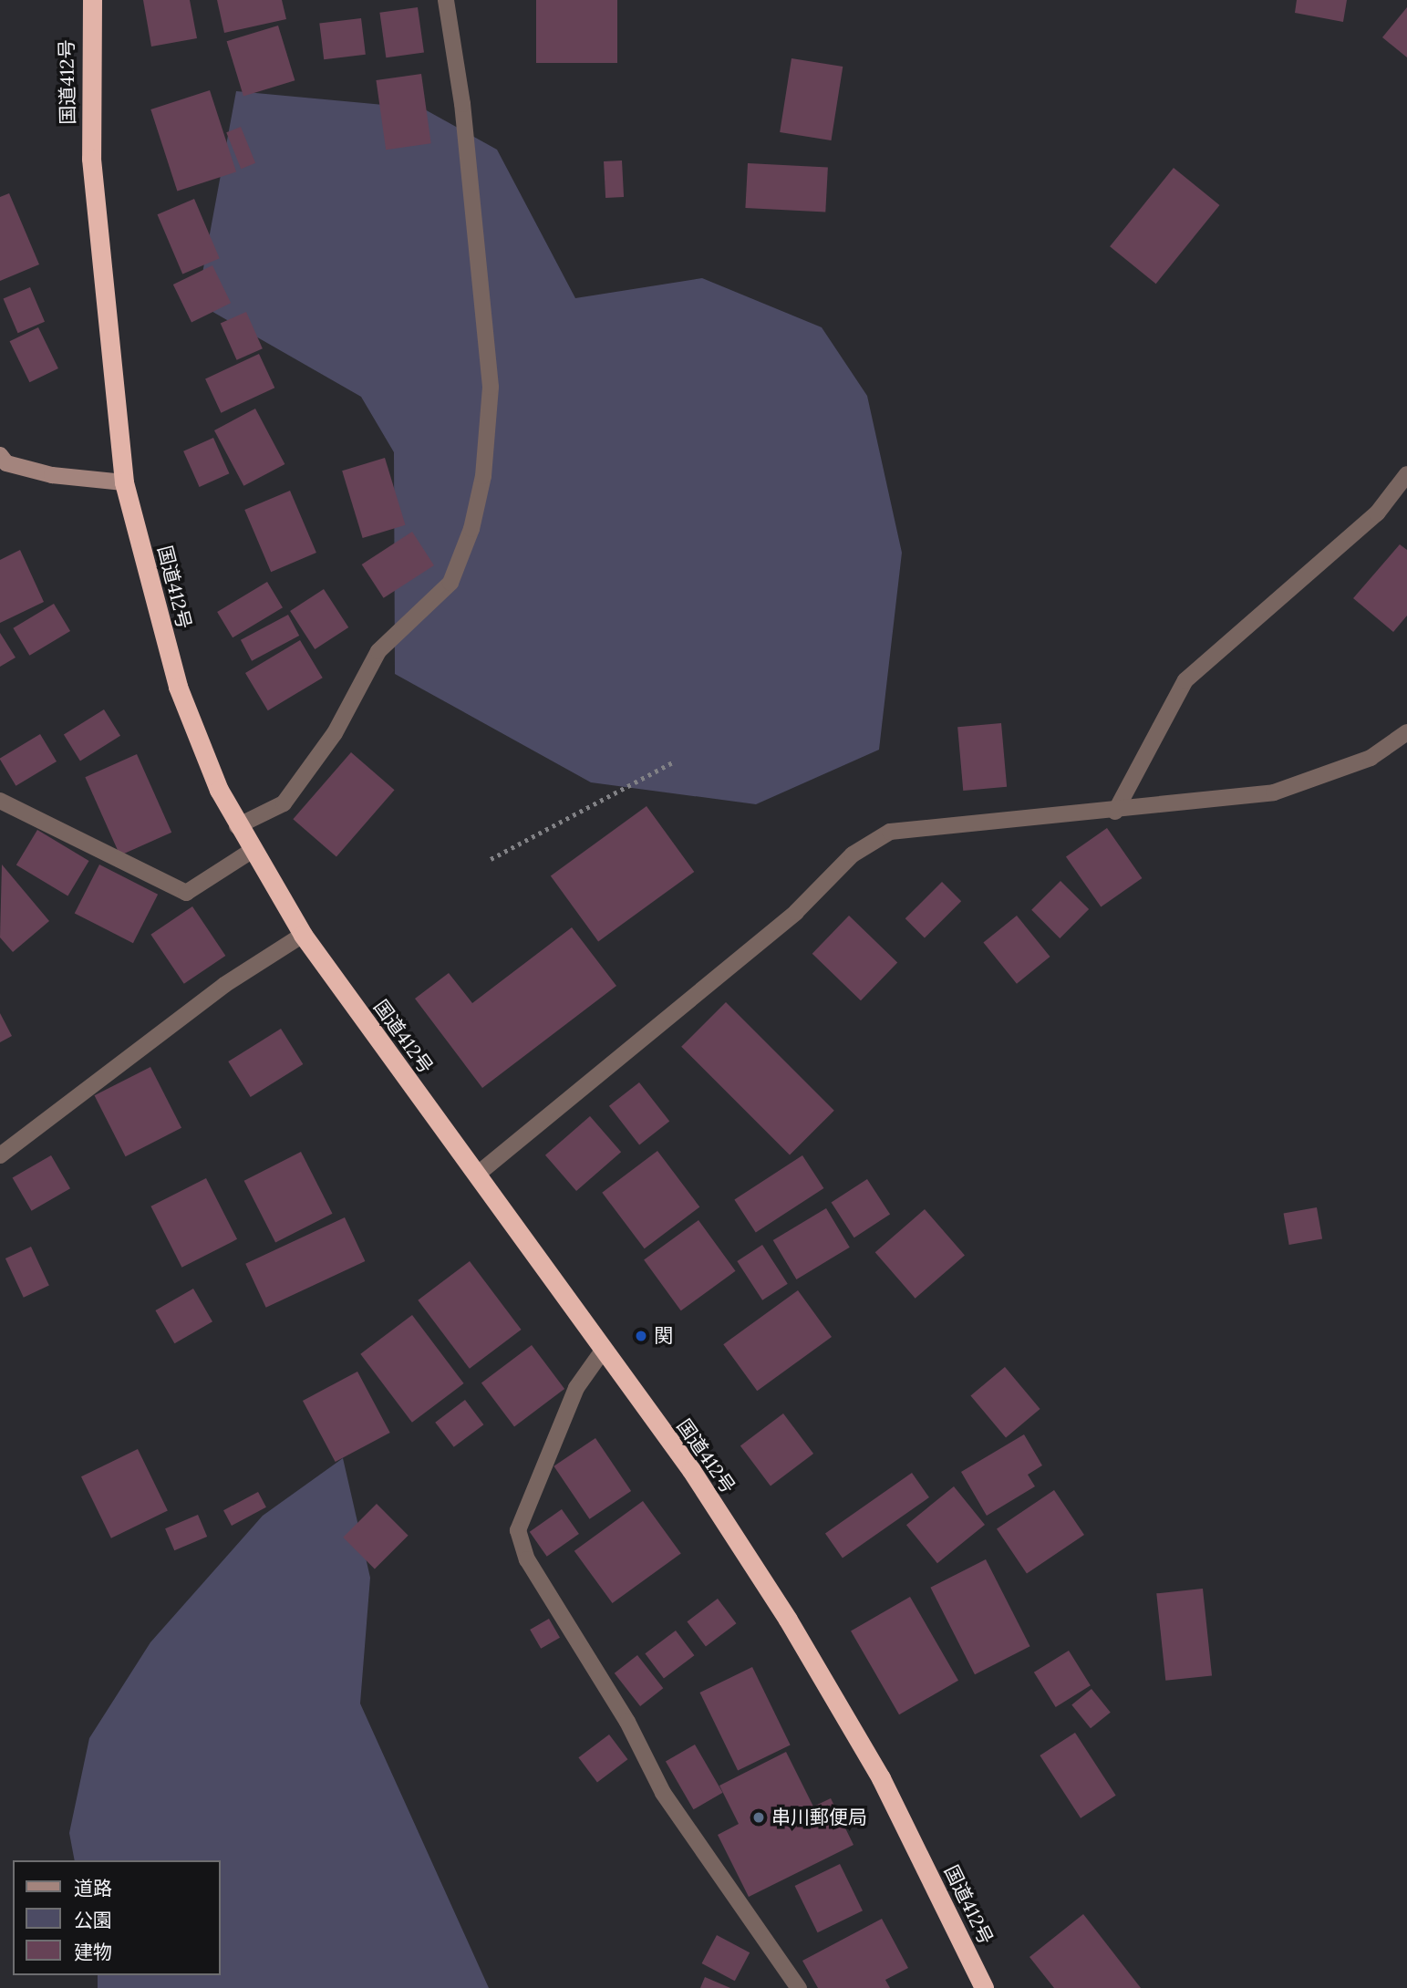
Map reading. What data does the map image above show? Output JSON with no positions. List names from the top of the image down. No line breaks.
{"streets":{"highway":["国道412号"]},"places":["関","串川郵便局"],"legend":["道路","公園","建物"]}
